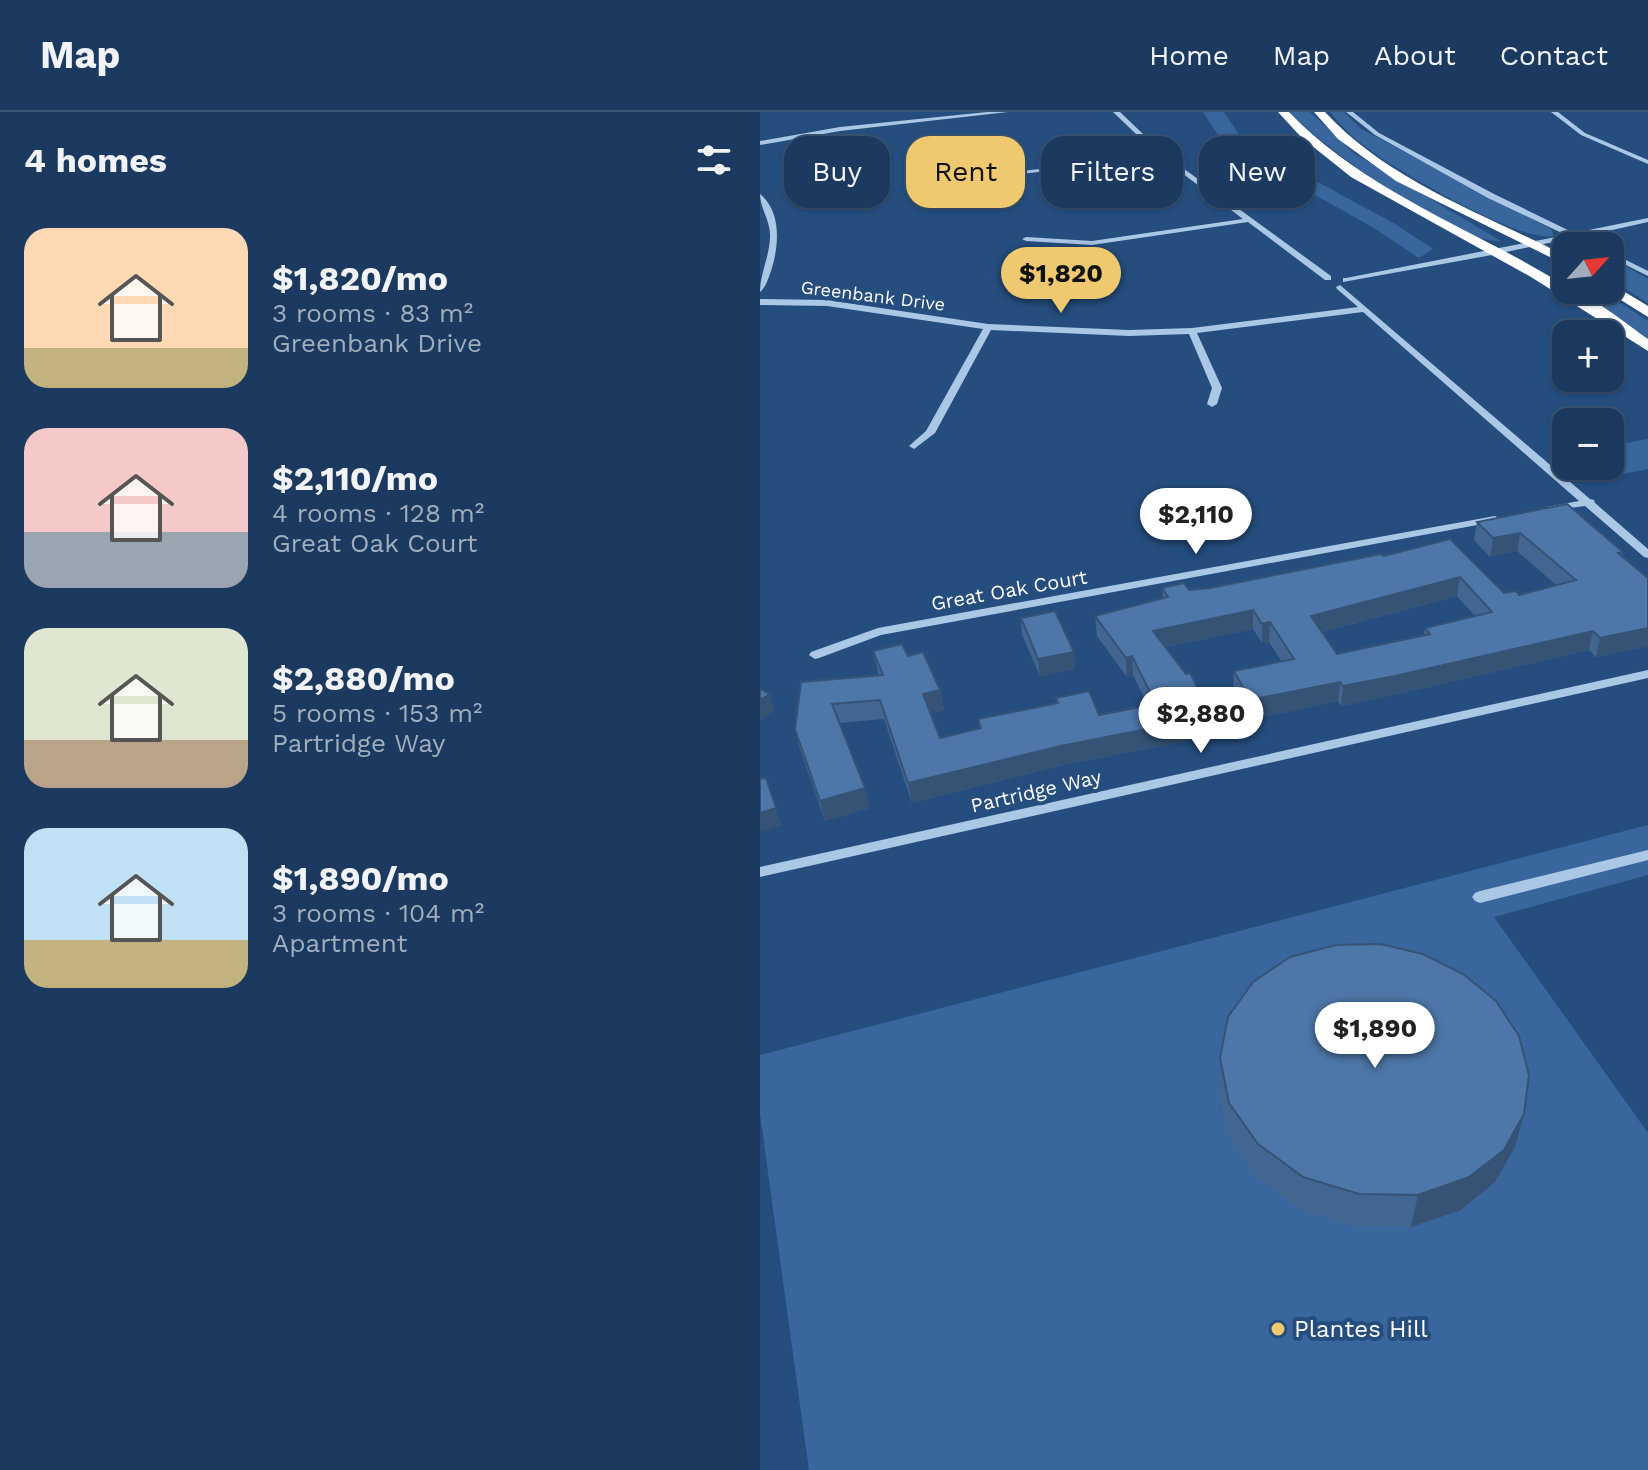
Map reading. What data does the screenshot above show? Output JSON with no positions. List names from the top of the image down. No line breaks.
{"streets":{"street":["Greenbank Drive","Great Oak Court","Partridge Way"]},"places":["Plantes Hill"],"north":"top right","page":{"header":"Map","nav":["Home","Map","About","Contact"],"heading":"4 homes","chip":["Buy","Rent","Filters","New"],"list":[{"name":"$1,820/mo","note":"3 rooms · 83 m² · Greenbank Drive"},{"name":"$2,110/mo","note":"4 rooms · 128 m² · Great Oak Court"},{"name":"$2,880/mo","note":"5 rooms · 153 m² · Partridge Way"},{"name":"$1,890/mo","note":"3 rooms · 104 m² · Apartment"}],"map_buttons":["+","−"],"price":["$1,820","$2,110","$2,880","$1,890"]}}
